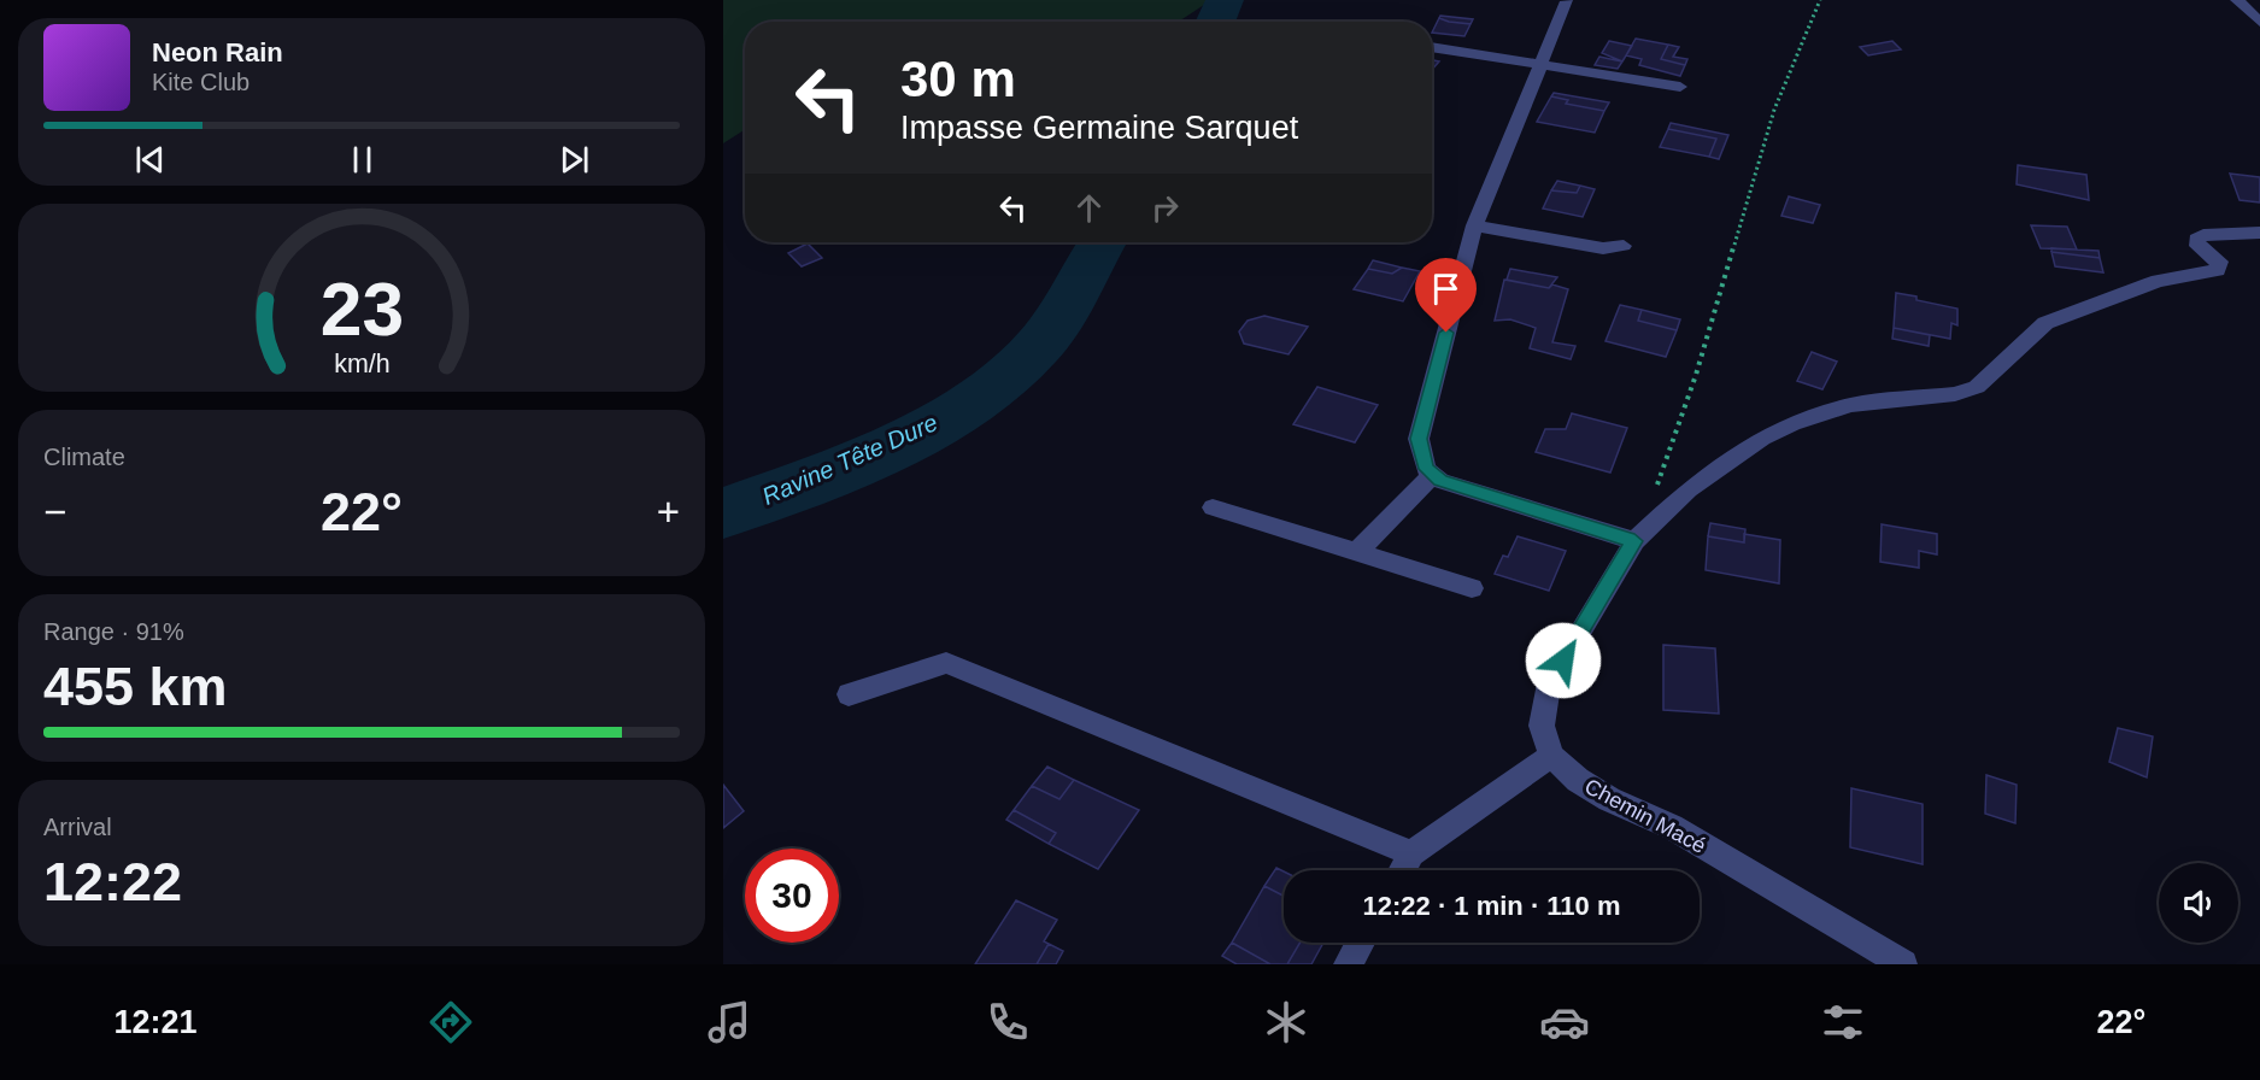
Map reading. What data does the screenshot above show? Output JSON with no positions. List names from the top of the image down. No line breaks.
{"streets":{"street":["Chemin Macé"]},"water":["Ravine Tête Dure"],"page":{"turn":["30 m","Impasse Germaine Sarquet"],"song":["Neon Rain","Kite Club"],"tile":["Climate",["Range · 91%","455 km"],["Arrival","12:22"]],"heat":["−","22°","+"],"limit":"30","trip":"12:22 · 1 min · 110 m","tabs":["12:21","22°"],"gauge":["23","km/h"]}}
